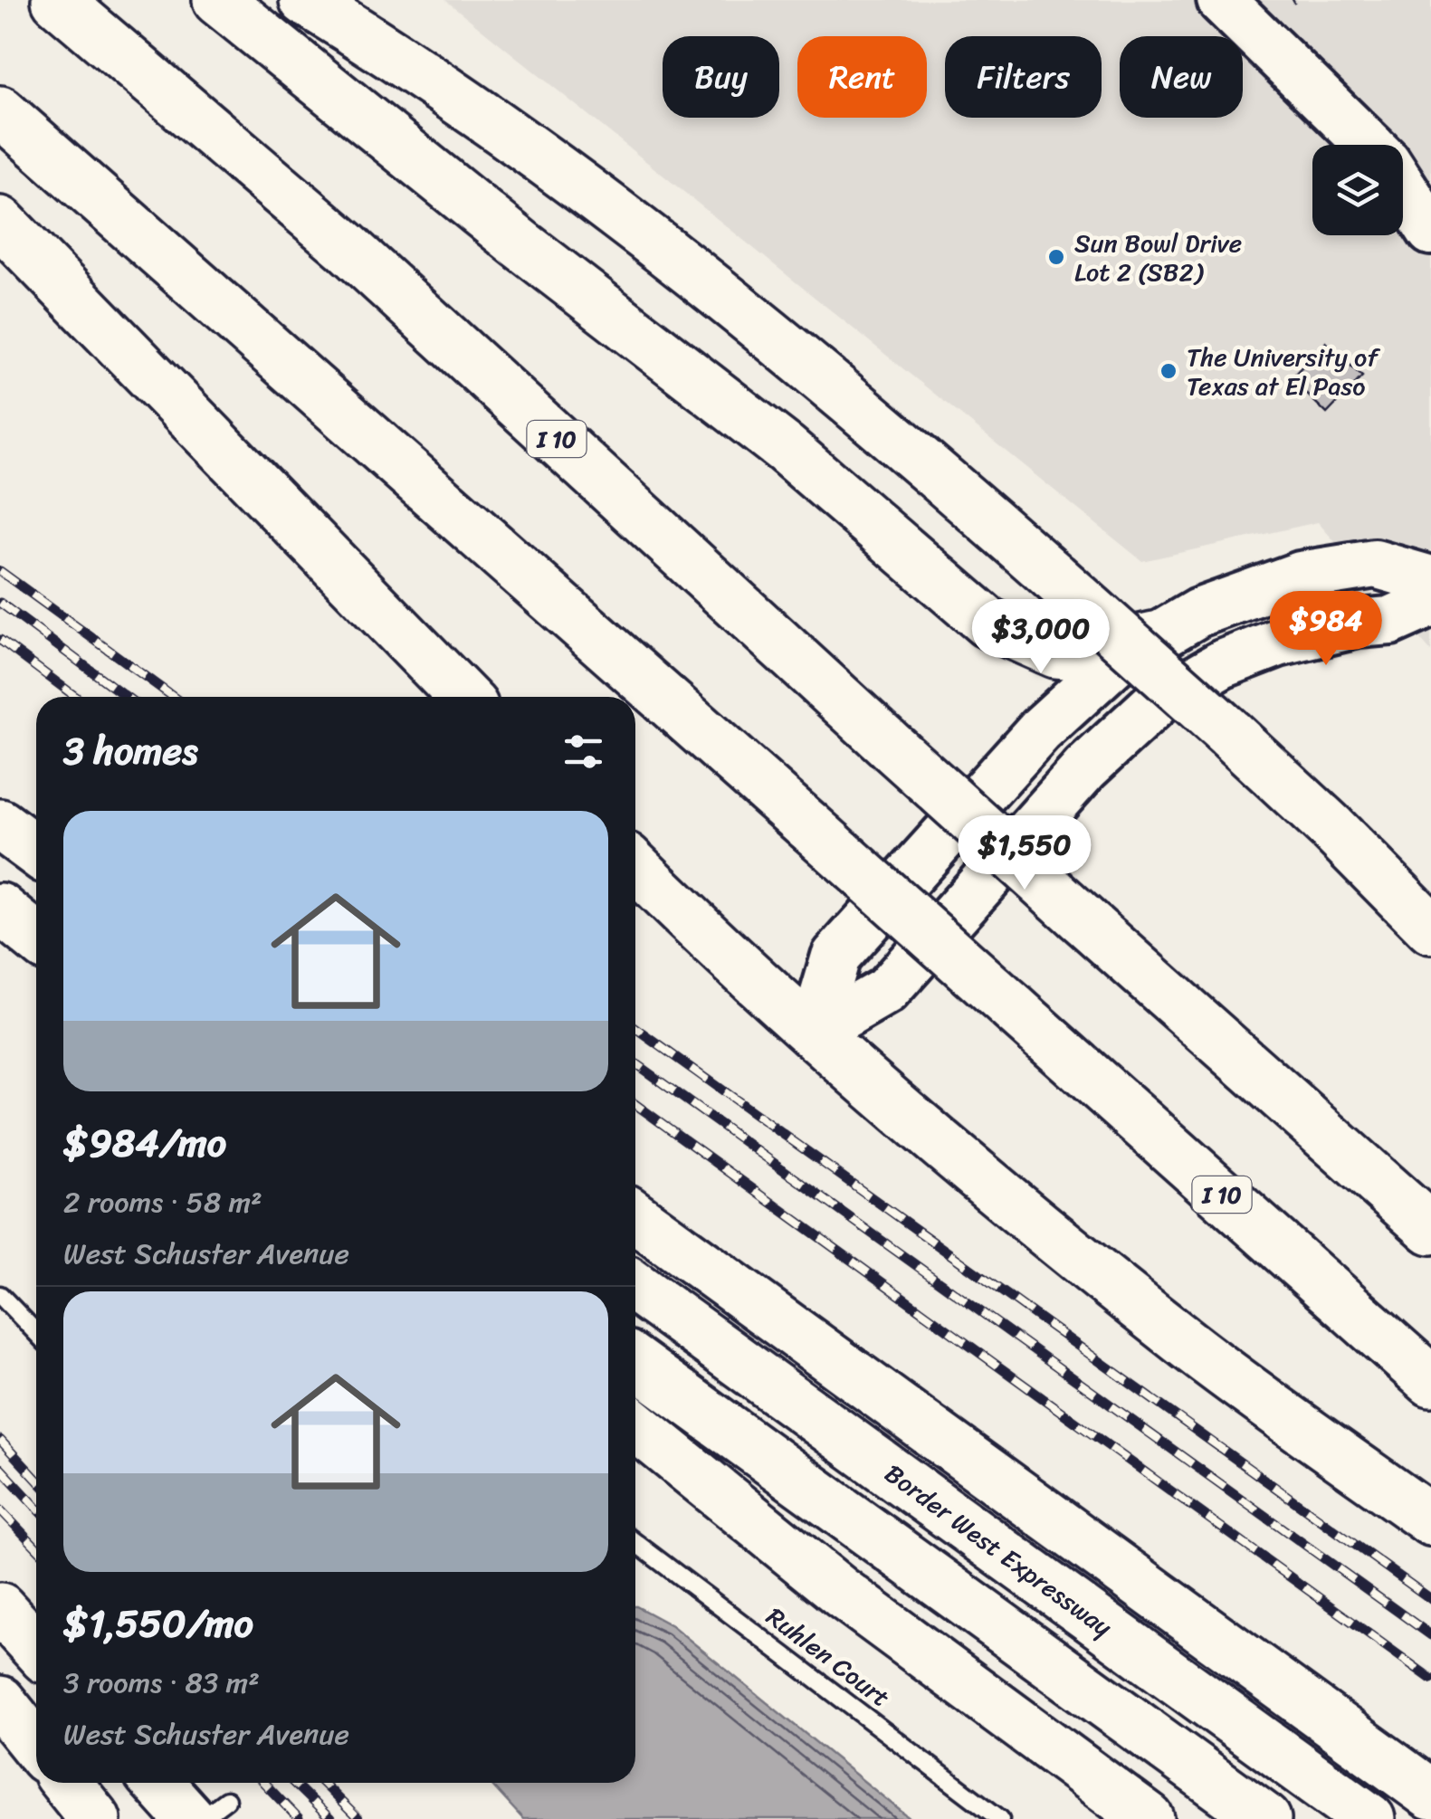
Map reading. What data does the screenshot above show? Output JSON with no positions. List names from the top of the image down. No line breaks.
{"streets":{"main road":["I 10","Border West Expressway"],"lane":["Ruhlen Court"]},"places":["Sun Bowl Drive Lot 2 (SB2)","The University of Texas at El Paso"],"page":{"chip":["Buy","Rent","Filters","New"],"price":["$984","$3,000","$1,550"],"heading":"3 homes","list":[{"name":"$984/mo","note":"2 rooms · 58 m² · West Schuster Avenue"},{"name":"$1,550/mo","note":"3 rooms · 83 m² · West Schuster Avenue"}]}}
